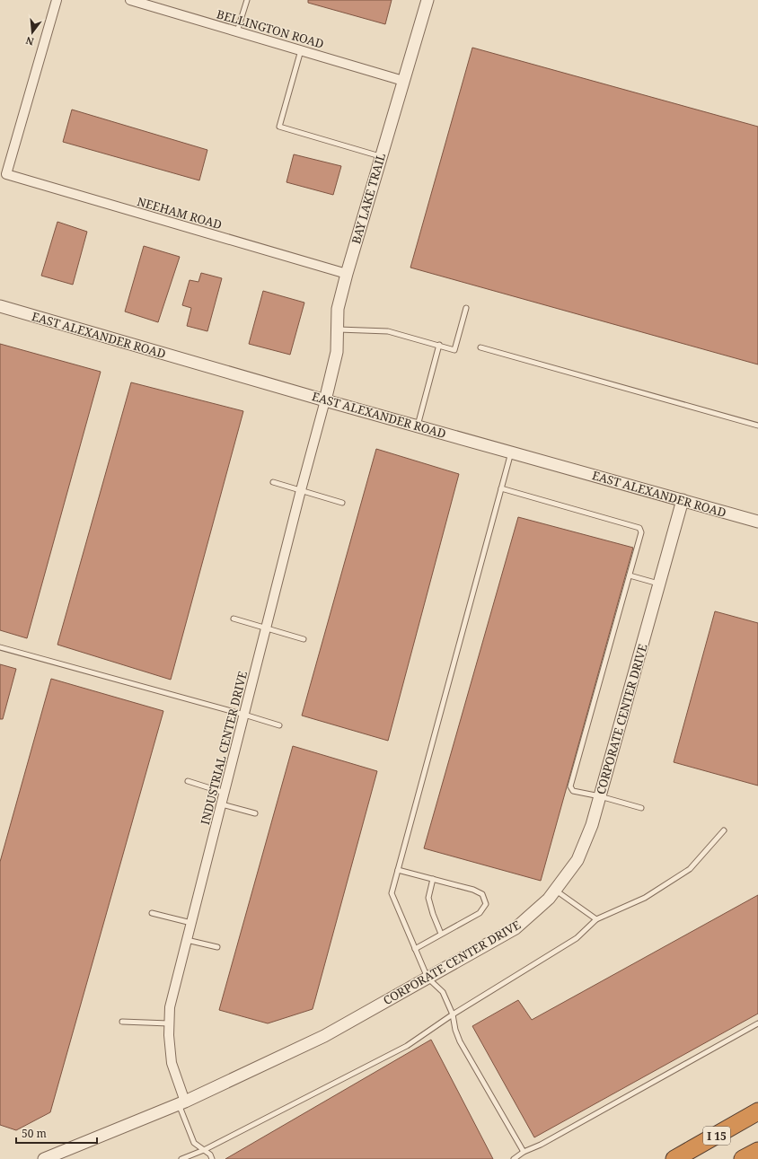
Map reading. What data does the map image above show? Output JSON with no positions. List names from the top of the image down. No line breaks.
{"streets":{"highway":["I 15"],"street":["BELLINGTON ROAD","BAY LAKE TRAIL","NEEHAM ROAD","EAST ALEXANDER ROAD","CORPORATE CENTER DRIVE","INDUSTRIAL CENTER DRIVE"]},"crossings":[["BELLINGTON ROAD","BAY LAKE TRAIL"],["BAY LAKE TRAIL","NEEHAM ROAD"],["BAY LAKE TRAIL","EAST ALEXANDER ROAD"],["BAY LAKE TRAIL","INDUSTRIAL CENTER DRIVE"],["EAST ALEXANDER ROAD","CORPORATE CENTER DRIVE"],["EAST ALEXANDER ROAD","INDUSTRIAL CENTER DRIVE"],["CORPORATE CENTER DRIVE","INDUSTRIAL CENTER DRIVE"]],"scale_bar":"50 m","north":"bottom"}
